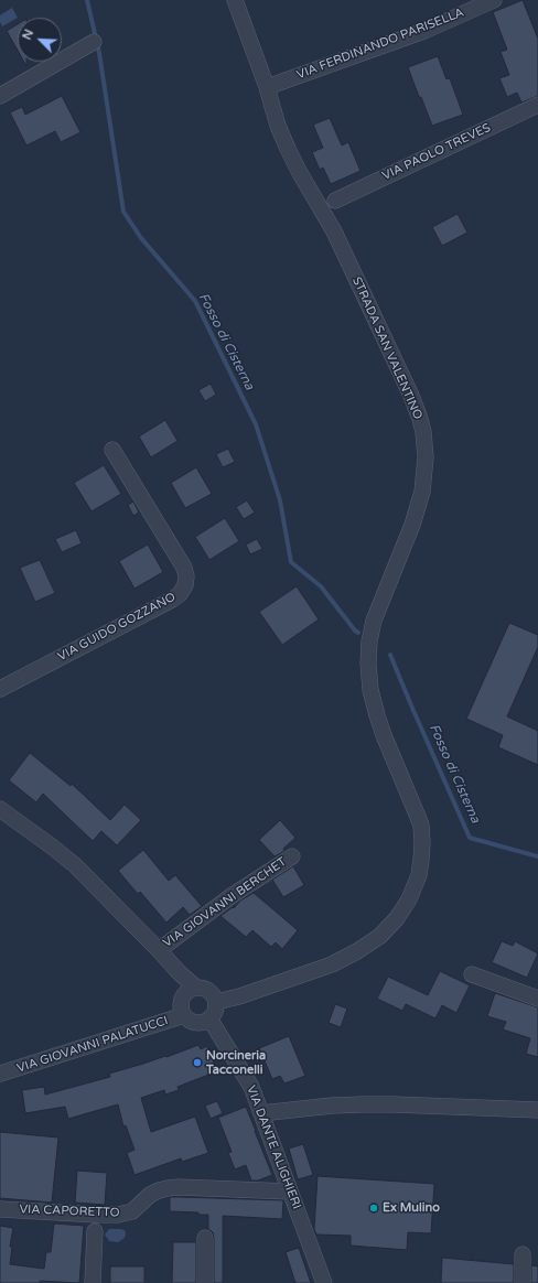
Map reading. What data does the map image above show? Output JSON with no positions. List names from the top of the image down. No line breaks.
{"streets":{"street":["VIA FERDINANDO PARISELLA","VIA PAOLO TREVES","STRADA SAN VALENTINO","VIA GUIDO GOZZANO","VIA GIOVANNI BERCHET","VIA GIOVANNI PALATUCCI","VIA DANTE ALIGHIERI","VIA CAPORETTO"]},"crossings":[["VIA FERDINANDO PARISELLA","STRADA SAN VALENTINO"],["STRADA SAN VALENTINO","VIA GIOVANNI PALATUCCI"],["STRADA SAN VALENTINO","VIA DANTE ALIGHIERI"],["VIA GIOVANNI PALATUCCI","VIA DANTE ALIGHIERI"],["VIA DANTE ALIGHIERI","VIA CAPORETTO"]],"water":["Fosso di Cisterna"],"places":["Norcineria Tacconelli","Ex Mulino"],"north":"top left"}
